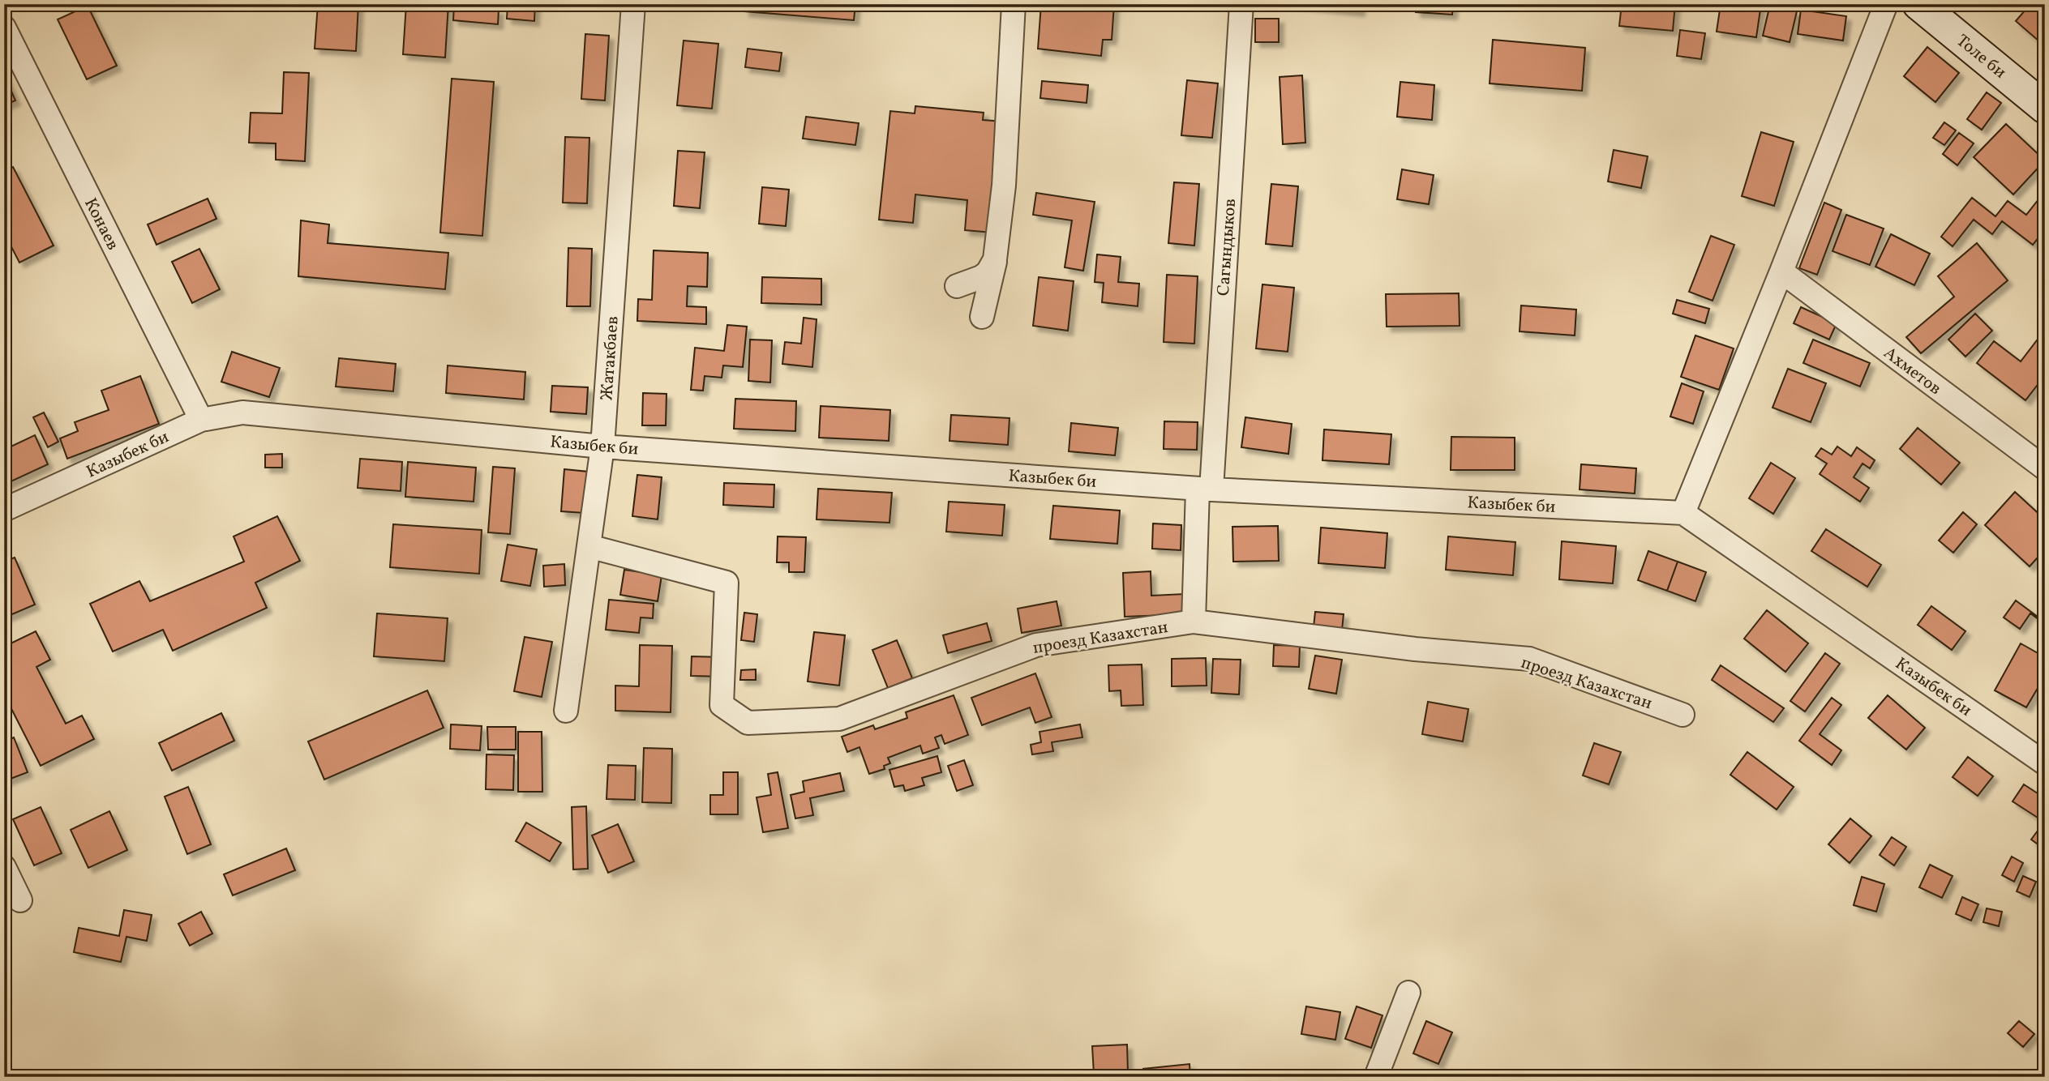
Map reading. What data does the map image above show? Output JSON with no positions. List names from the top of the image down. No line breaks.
{"streets":{"main road":["Толе би"],"street":["Конаев","Сагындыков","Жатакбаев","Ахметов","Казыбек би","проезд Казахстан"]},"crossings":[["Конаев","Казыбек би"],["Сагындыков","Казыбек би"],["Сагындыков","проезд Казахстан"],["Жатакбаев","Казыбек би"],["Жатакбаев","проезд Казахстан"]]}
